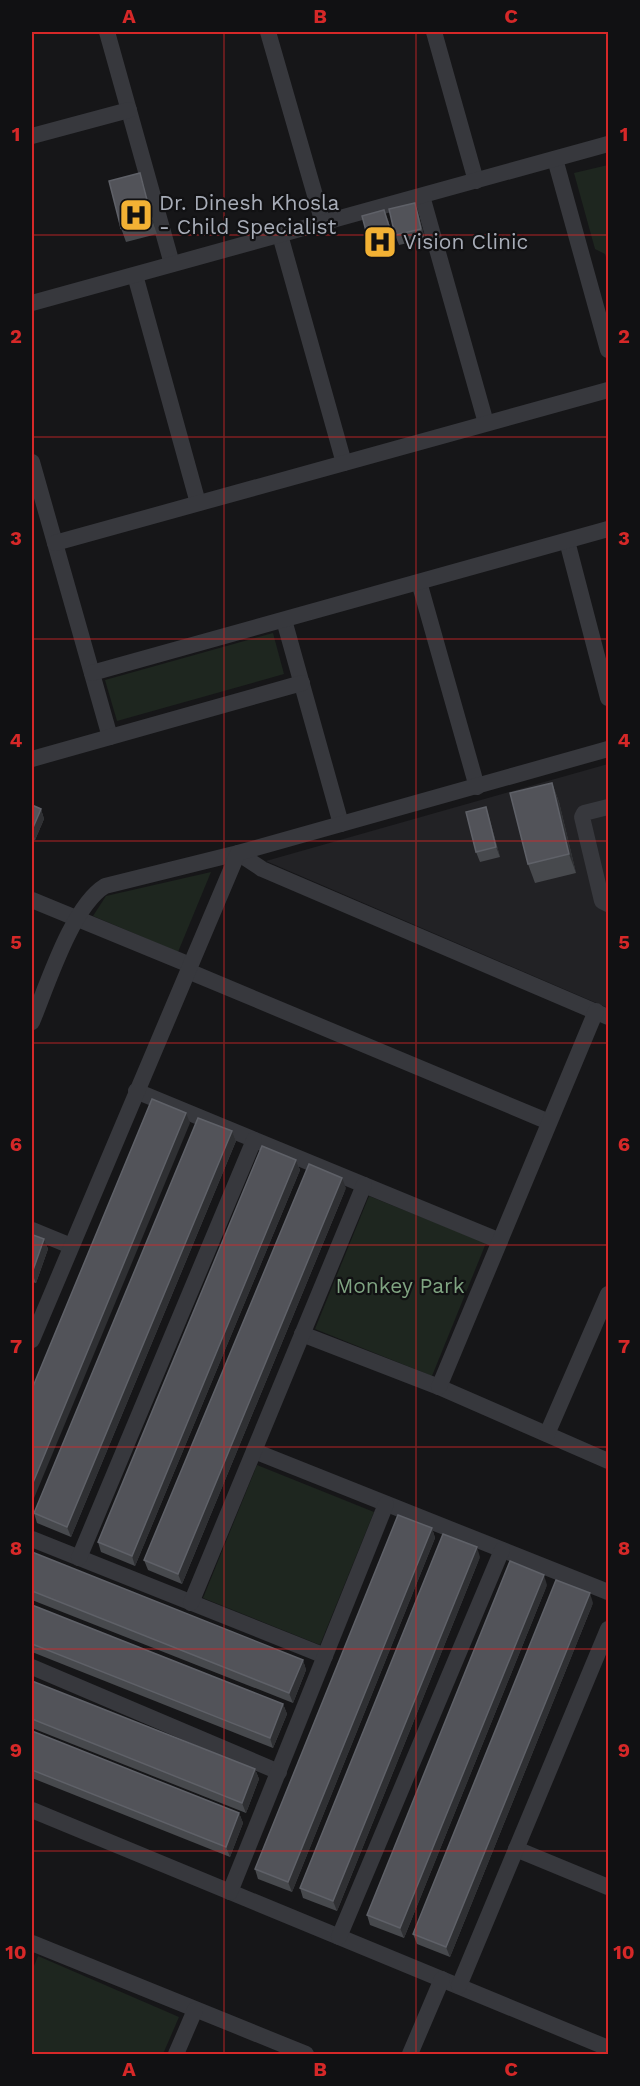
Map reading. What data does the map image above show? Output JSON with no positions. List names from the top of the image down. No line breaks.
{"parks":["Monkey Park"],"places":{"hospital":["Dr. Dinesh Khosla - Child Specialist","Vision Clinic"]},"grid":{"columns":["A","B","C"],"rows":["1","2","3","4","5","6","7","8","9","10"]}}
